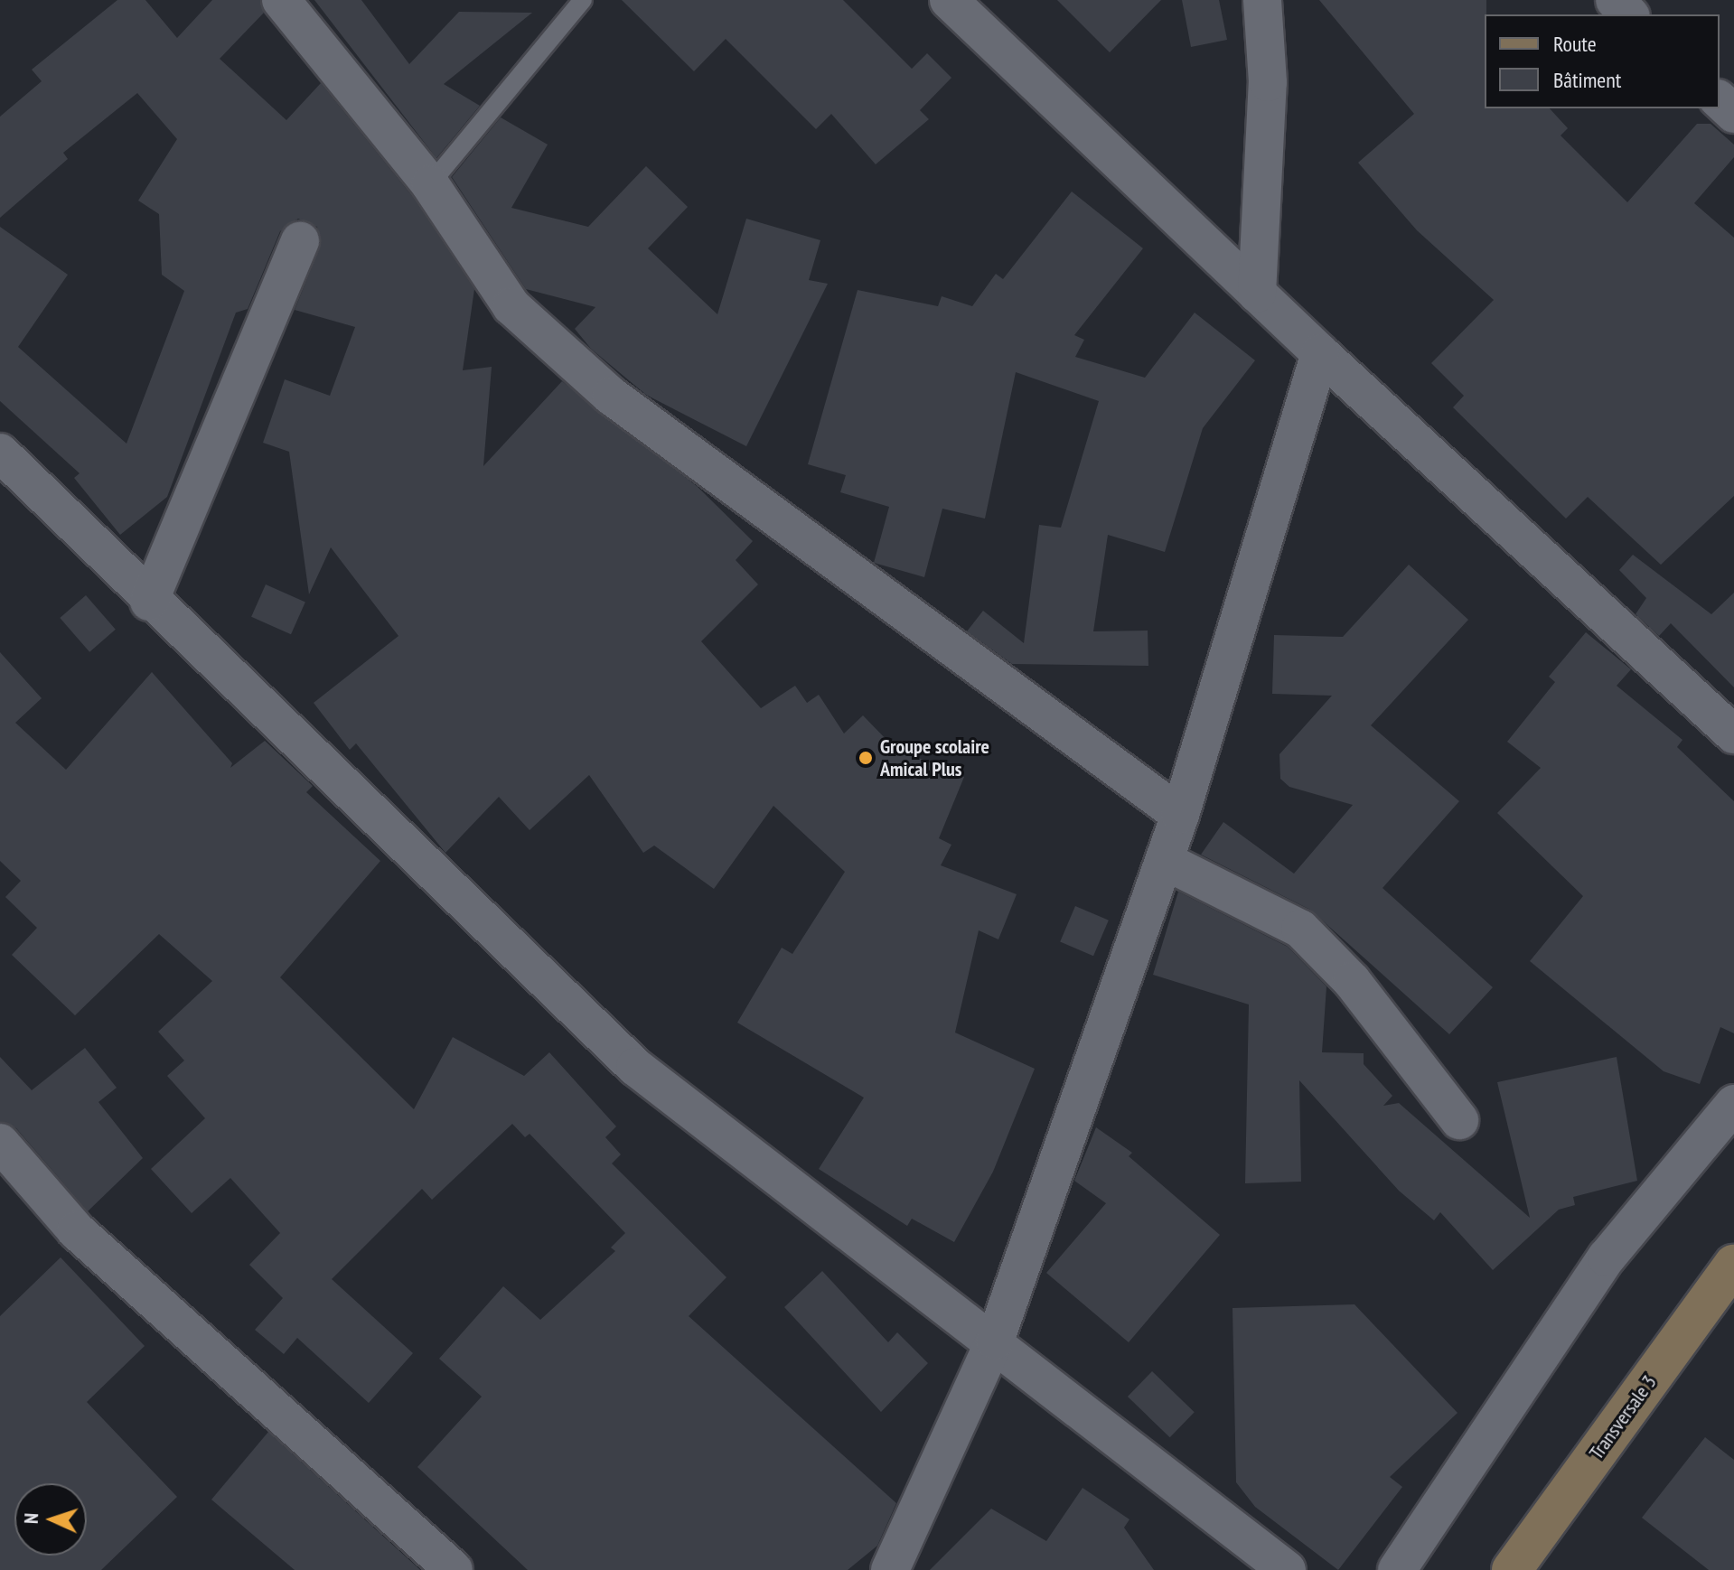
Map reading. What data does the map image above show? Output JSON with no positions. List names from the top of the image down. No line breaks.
{"streets":{"main road":["Transversale 3"]},"places":["Groupe scolaire Amical Plus"],"legend":["Route","Bâtiment"],"north":"left"}
